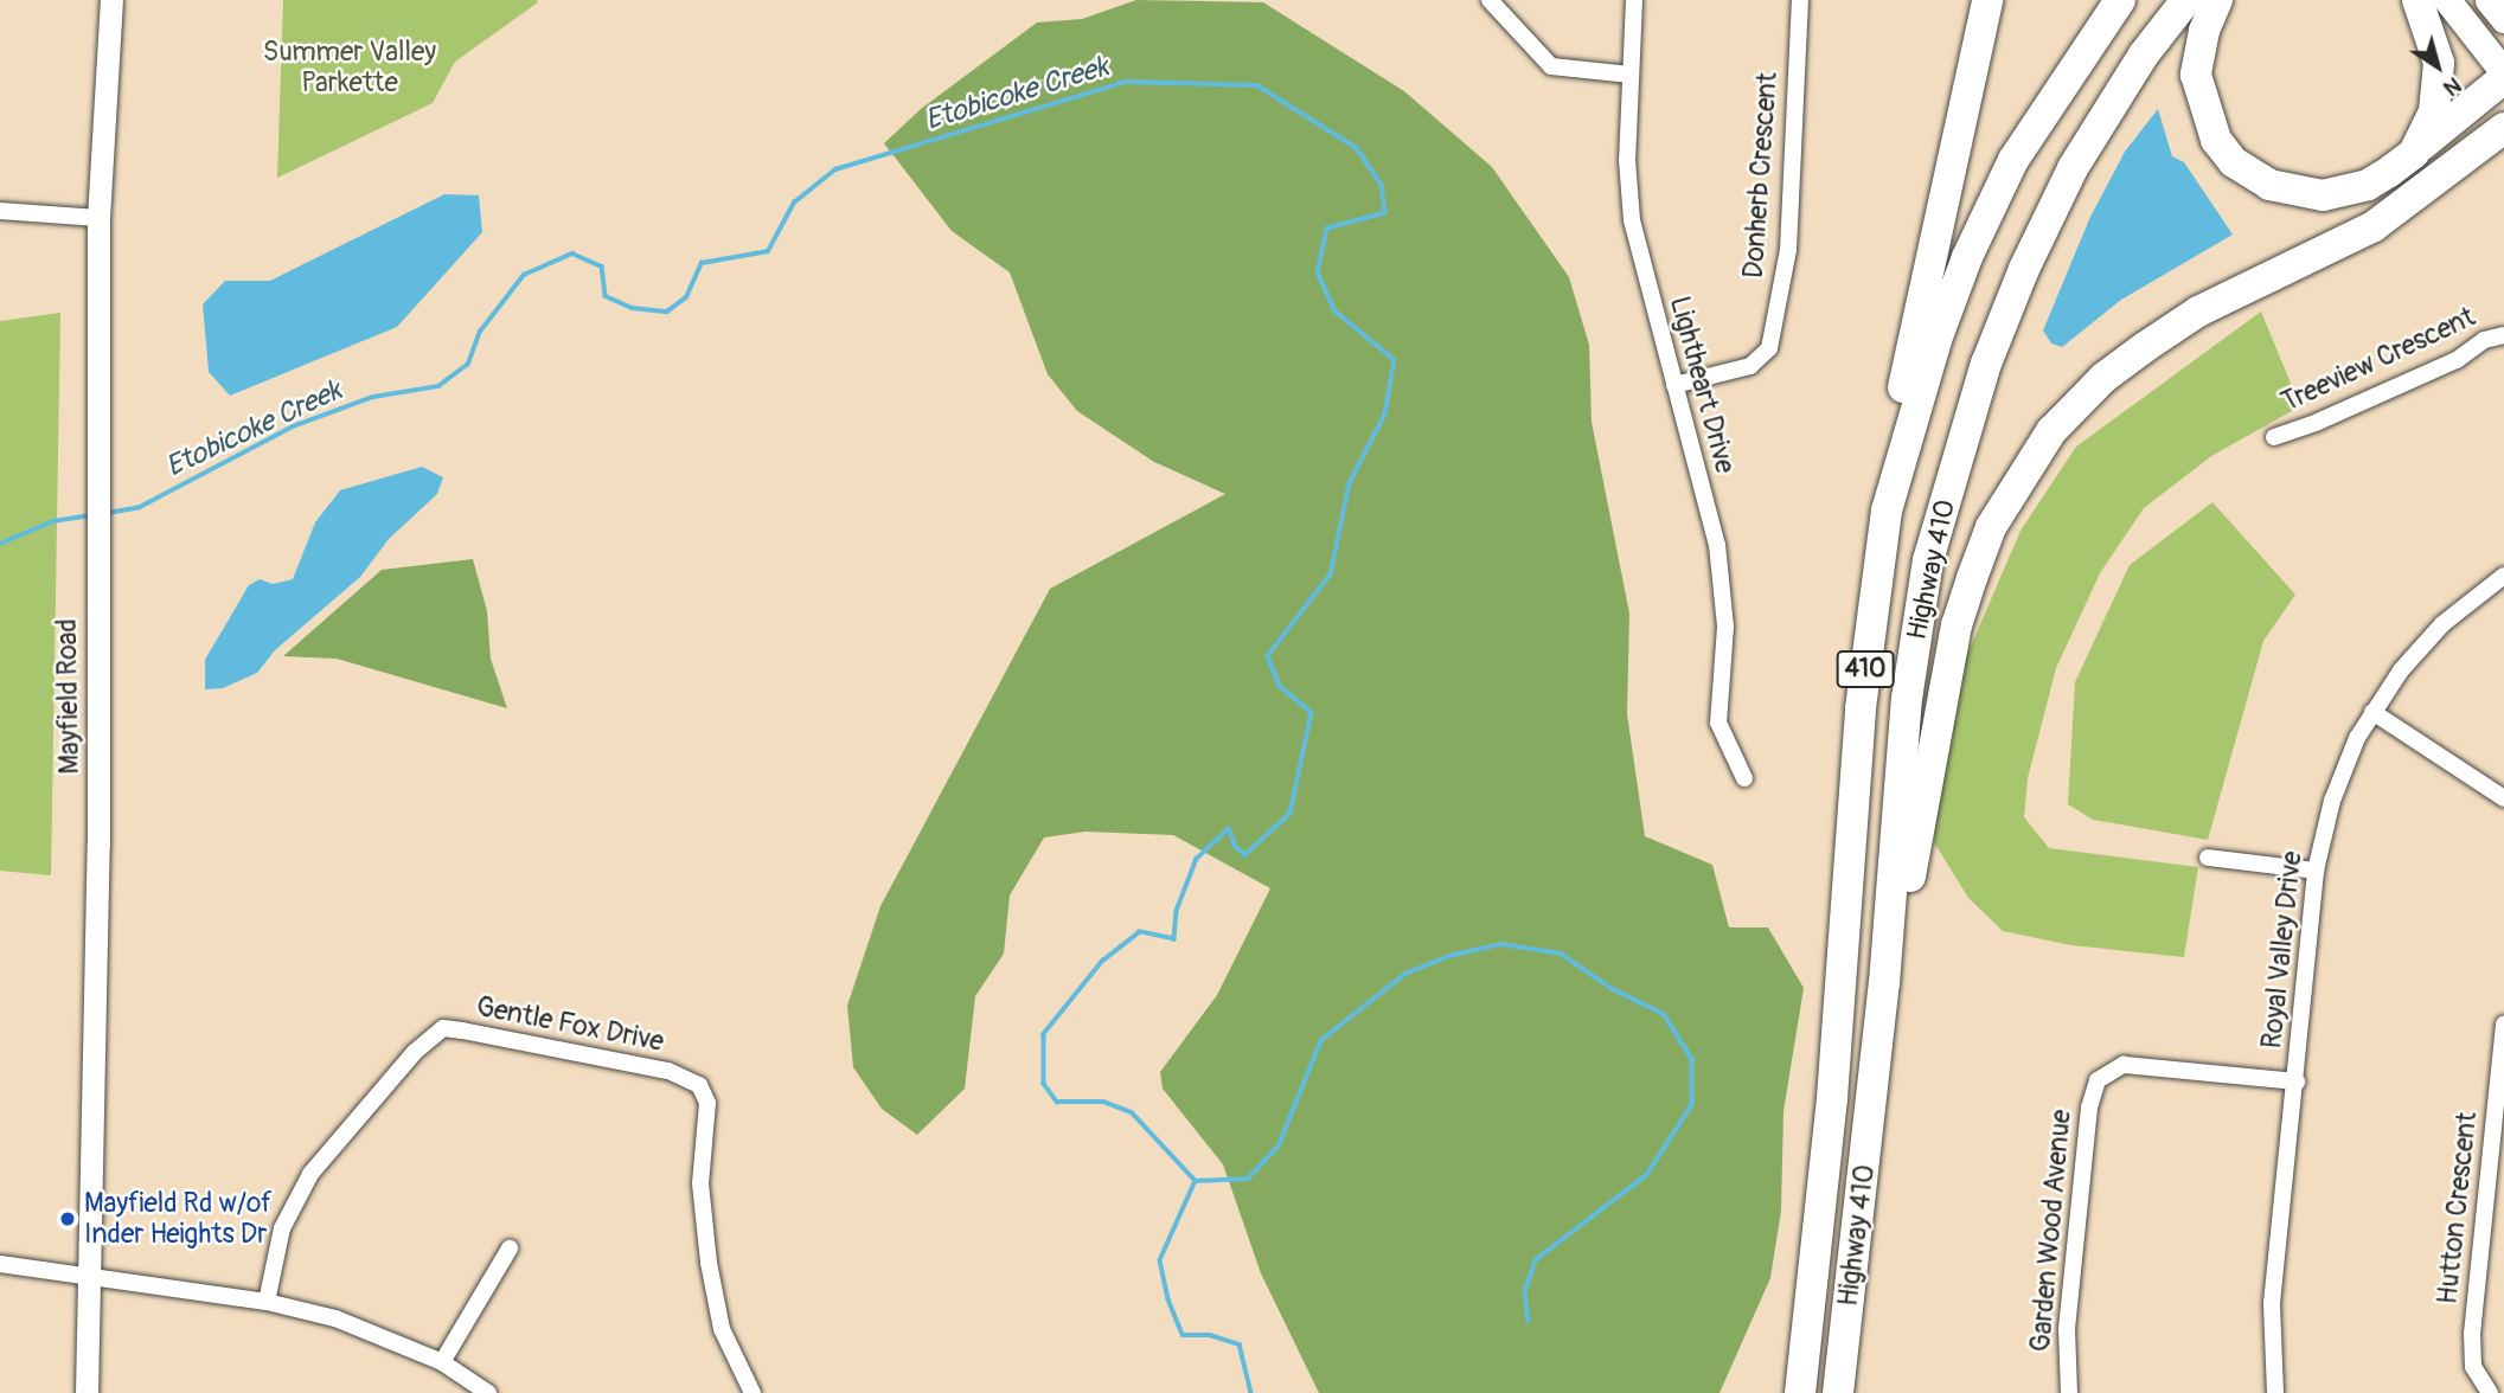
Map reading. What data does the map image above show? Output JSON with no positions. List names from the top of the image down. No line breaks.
{"streets":{"highway":["Highway 410","410"],"main road":["Mayfield Road"],"street":["Donherb Crescent","Treeview Crescent","Lightheart Drive","Royal Valley Drive","Gentle Fox Drive","Hutton Crescent","Garden Wood Avenue"]},"crossings":[["Donherb Crescent","Lightheart Drive"],["Royal Valley Drive","Garden Wood Avenue"]],"water":["Etobicoke Creek"],"parks":["Summer Valley Parkette"],"places":["Mayfield Rd w/of Inder Heights Dr"],"north":"bottom right"}
